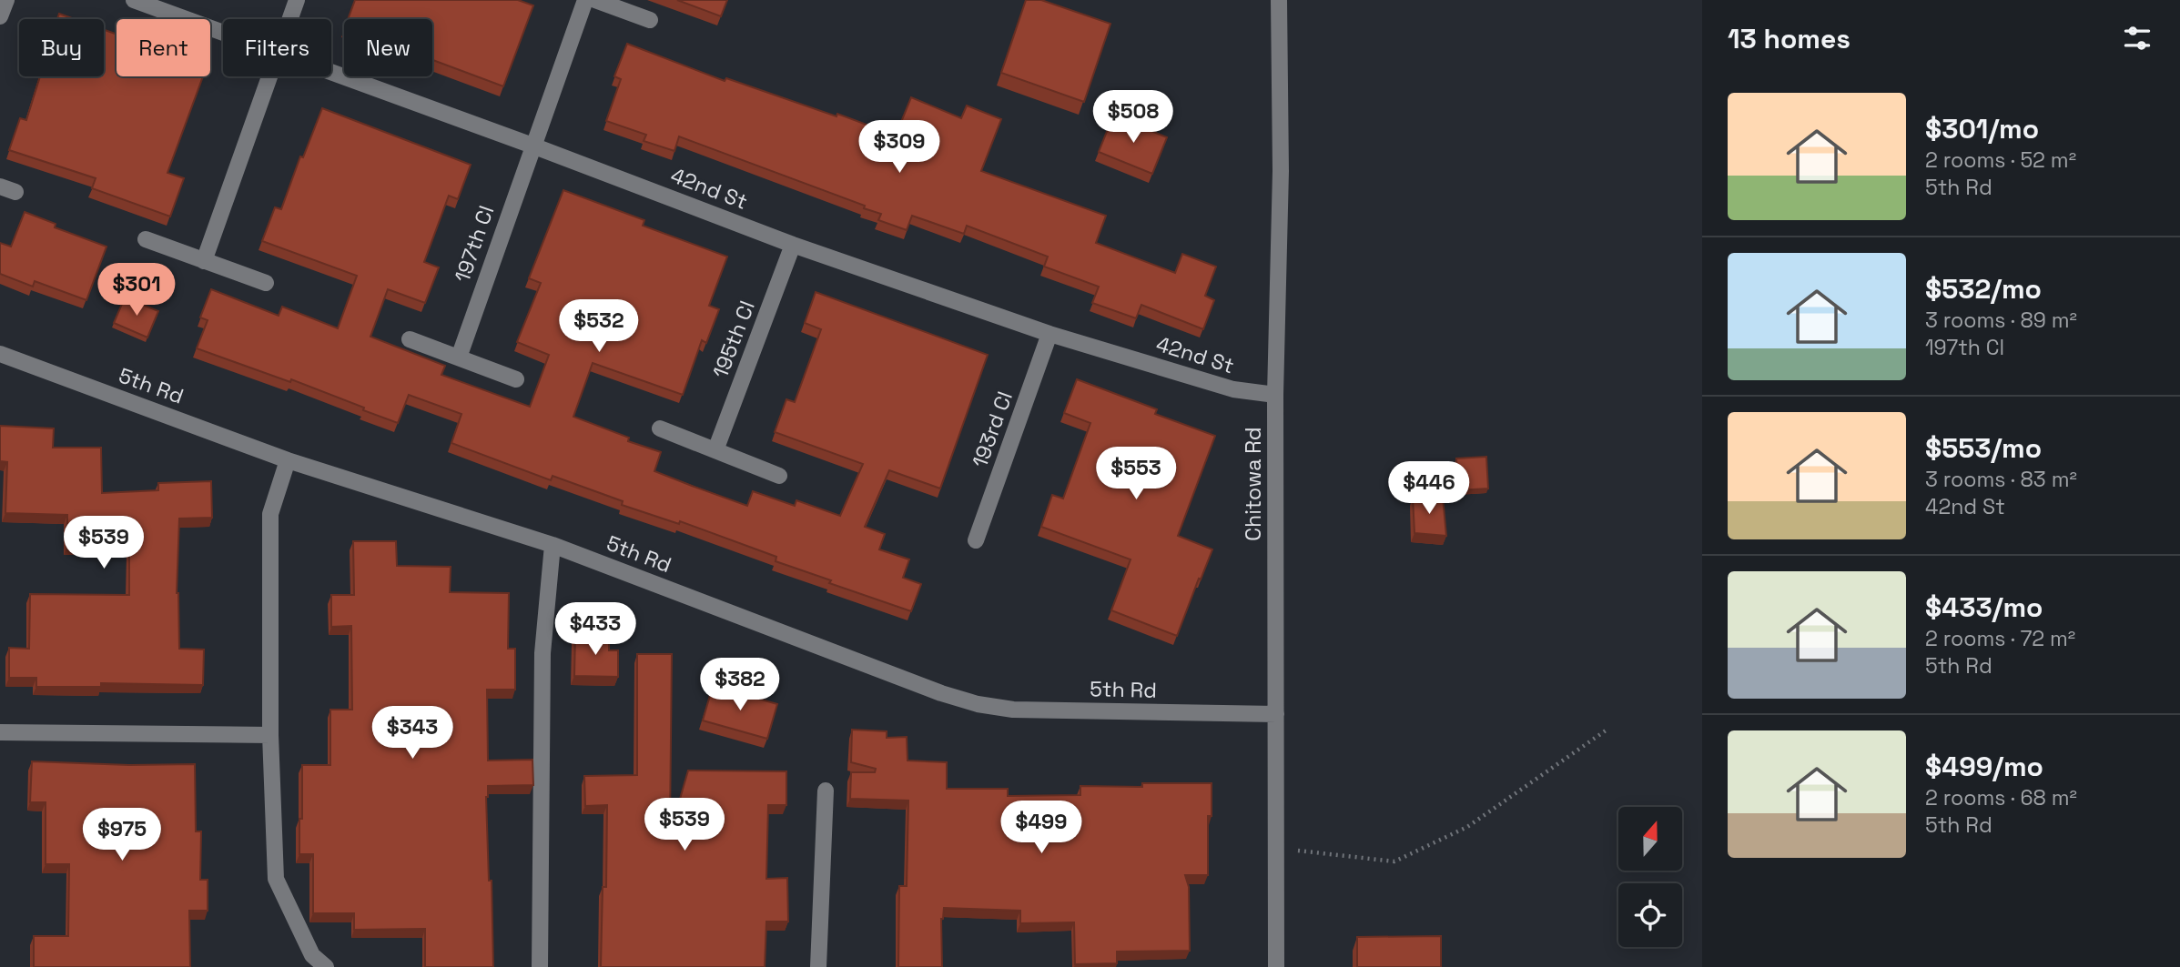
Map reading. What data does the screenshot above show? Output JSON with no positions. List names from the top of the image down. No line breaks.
{"streets":{"street":["42nd St","197th Cl","195th Cl","5th Rd","193rd Cl","Chitowa Rd"]},"crossings":[["42nd St","197th Cl"],["42nd St","195th Cl"],["42nd St","193rd Cl"],["42nd St","Chitowa Rd"],["5th Rd","Chitowa Rd"]],"north":"top","page":{"heading":"13 homes","chip":["Buy","Rent","Filters","New"],"list":[{"name":"$301/mo","note":"2 rooms · 52 m² · 5th Rd"},{"name":"$532/mo","note":"3 rooms · 89 m² · 197th Cl"},{"name":"$553/mo","note":"3 rooms · 83 m² · 42nd St"},{"name":"$433/mo","note":"2 rooms · 72 m² · 5th Rd"},{"name":"$499/mo","note":"2 rooms · 68 m² · 5th Rd"}],"price":["$508","$309","$301","$532","$553","$446","$539","$433","$382","$343","$539","$499","$975"]}}
